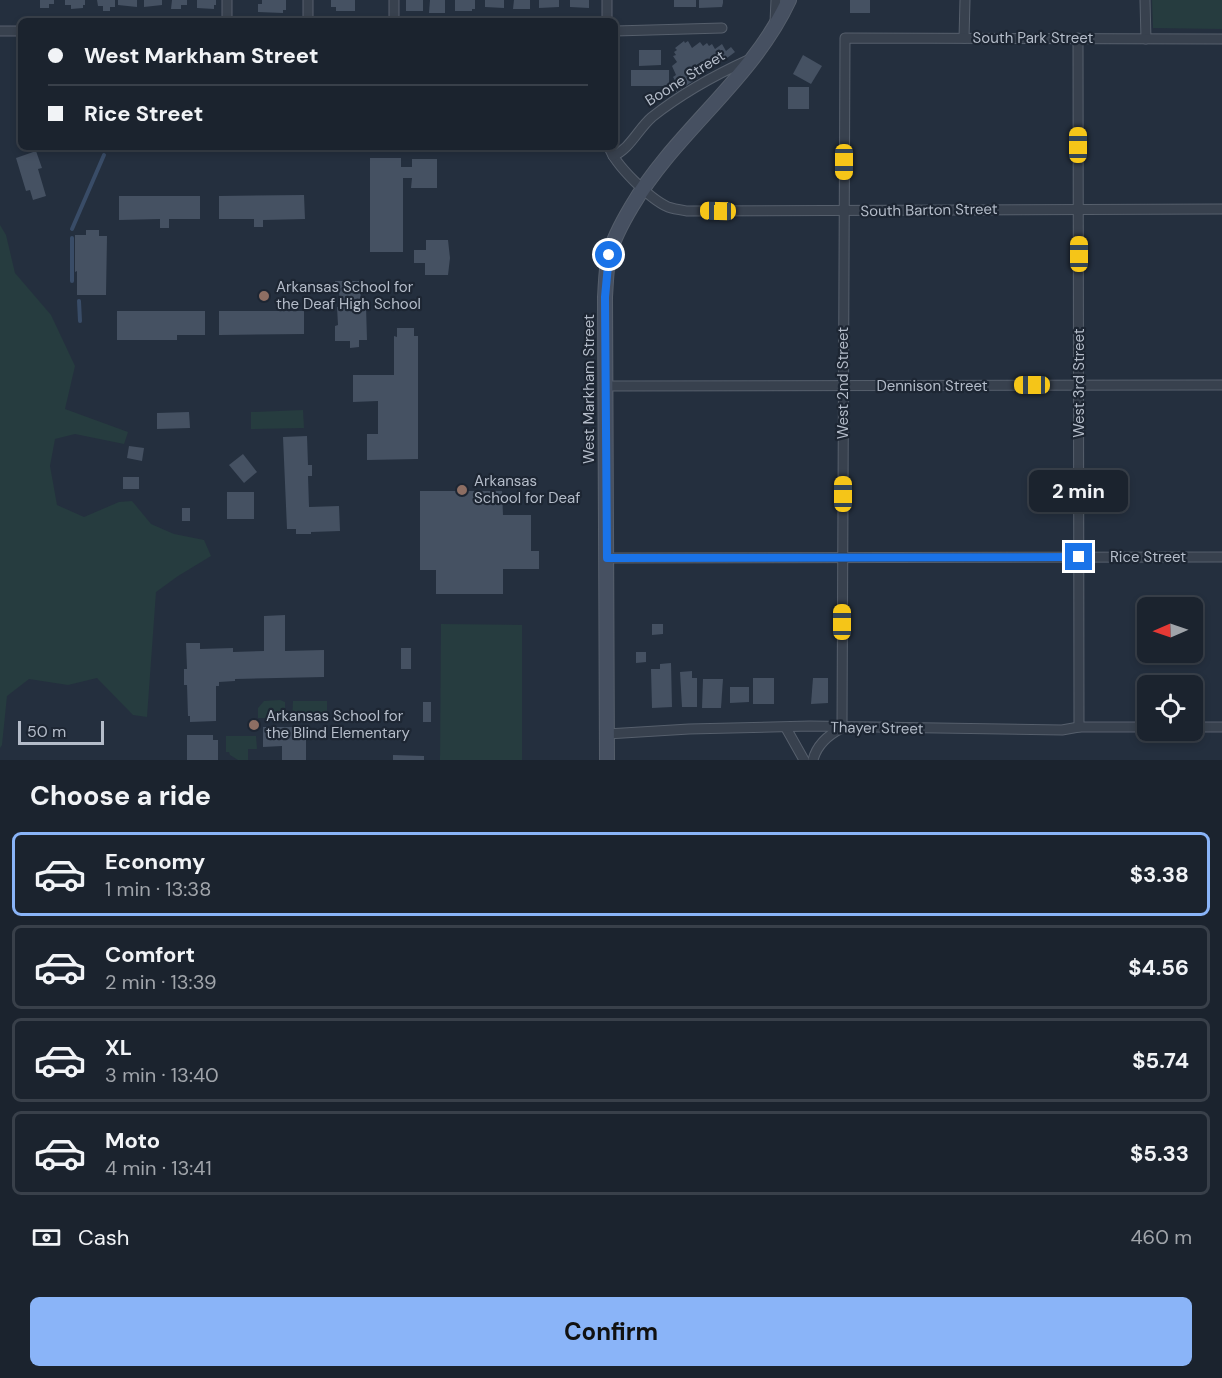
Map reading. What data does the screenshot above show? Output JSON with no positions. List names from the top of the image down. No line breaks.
{"streets":{"main road":["Boone Street","West Markham Street"],"street":["South Park Street","South Barton Street","West 2nd Street","West 3rd Street","Dennison Street","Rice Street","Thayer Street"]},"crossings":[["South Park Street","West 2nd Street"],["South Park Street","West 3rd Street"],["Boone Street","South Barton Street"],["Boone Street","West Markham Street"],["South Barton Street","West 2nd Street"],["South Barton Street","West 3rd Street"],["South Barton Street","West Markham Street"],["West 2nd Street","Dennison Street"],["West 2nd Street","Rice Street"],["West 2nd Street","Thayer Street"],["West 3rd Street","Dennison Street"],["West 3rd Street","Rice Street"],["West 3rd Street","Thayer Street"],["Dennison Street","West Markham Street"],["West Markham Street","Rice Street"],["West Markham Street","Thayer Street"]],"places":["Arkansas School for the Deaf High School","Arkansas School for Deaf","Arkansas School for the Blind Elementary"],"scale_bar":"50 m","north":"left","page":{"banner":["West Markham Street","Rice Street"],"bubble":"2 min","scale":"50 m","heading":"Choose a ride","list":[{"name":"Economy","note":"1 min · 13:38","value":"$3.38"},{"name":"Comfort","note":"2 min · 13:39","value":"$4.56"},{"name":"XL","note":"3 min · 13:40","value":"$5.74"},{"name":"Moto","note":"4 min · 13:41","value":"$5.33"}],"pay":["Cash","460 m"],"buttons":"Confirm"}}
